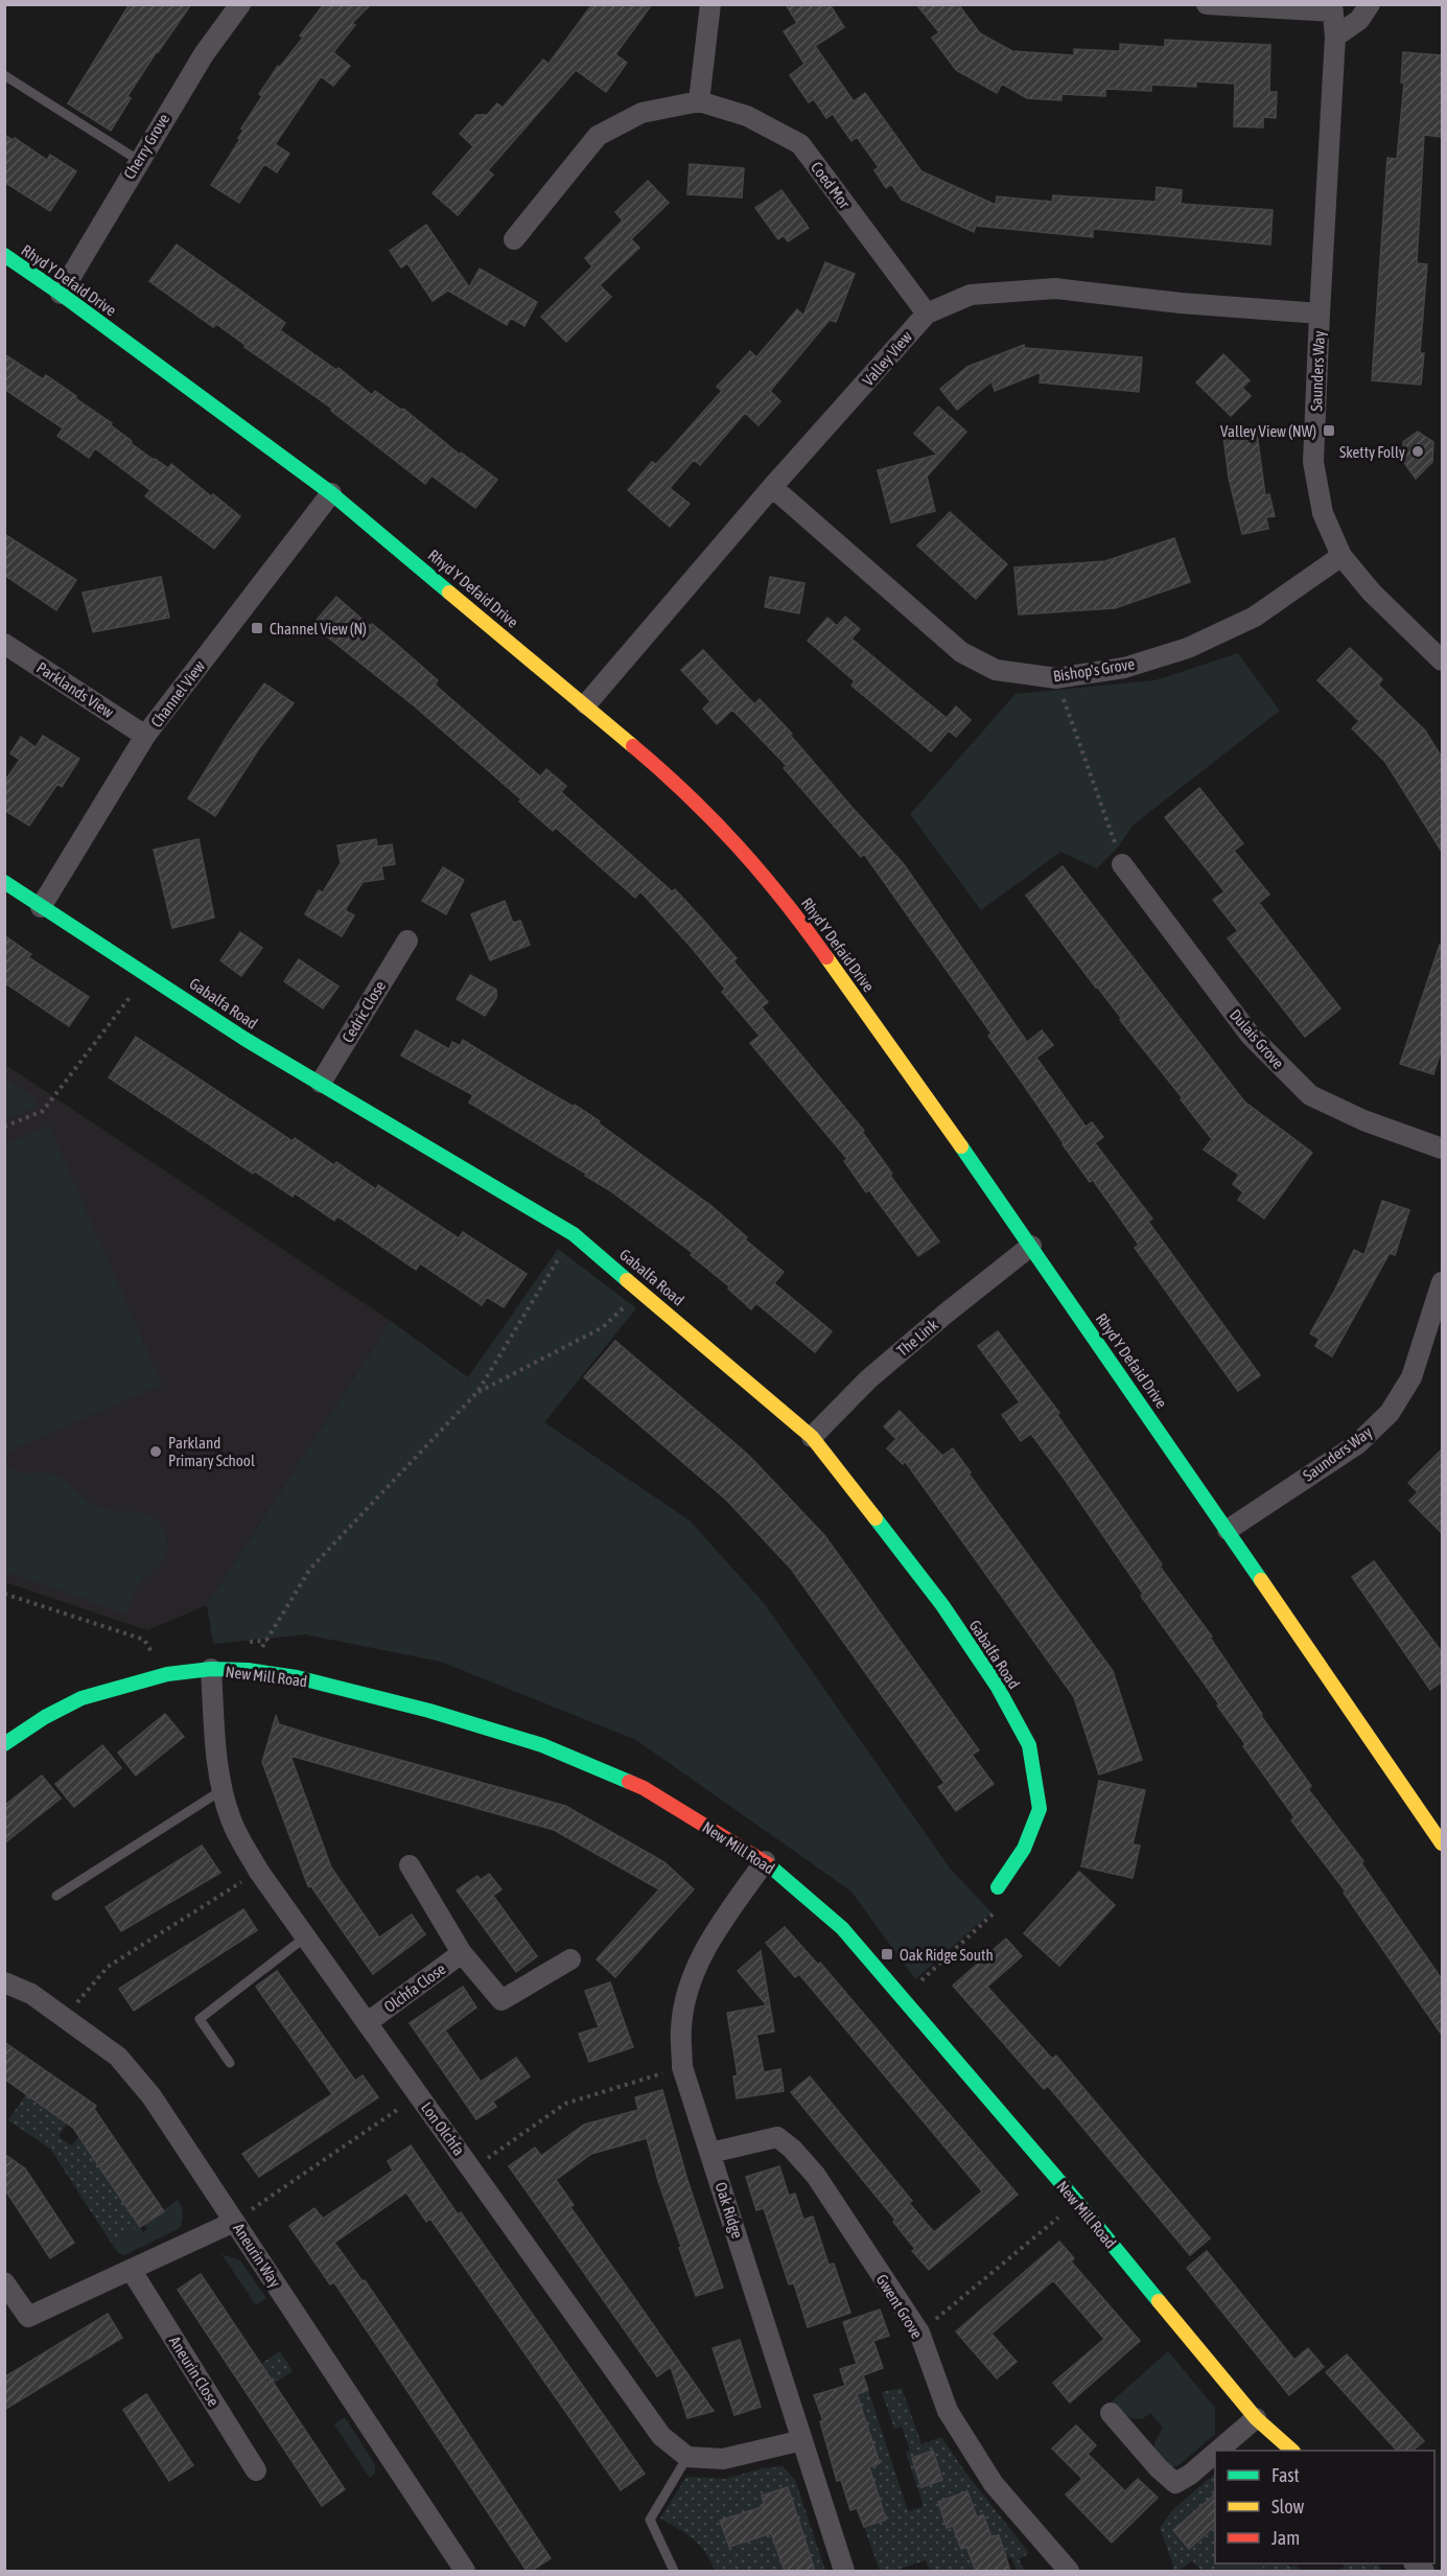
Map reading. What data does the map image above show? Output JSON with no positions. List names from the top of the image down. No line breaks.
{"streets":{"street":["Cherry Grove","Coed Mor","Rhyd Y Defaid Drive","Valley View","Saunders Way","Bishop's Grove","Parklands View","Channel View","Gabalfa Road","Cedric Close","Dulais Grove","The Link","New Mill Road","Olchfa Close","Lon Olchfa","Oak Ridge","Aneurin Way","Gwent Grove","Aneurin Close"]},"crossings":[["Cherry Grove","Rhyd Y Defaid Drive"],["Coed Mor","Valley View"],["Rhyd Y Defaid Drive","Valley View"],["Rhyd Y Defaid Drive","Saunders Way"],["Rhyd Y Defaid Drive","Channel View"],["Rhyd Y Defaid Drive","The Link"],["Valley View","Saunders Way"],["Valley View","Bishop's Grove"],["Saunders Way","Bishop's Grove"],["Parklands View","Channel View"],["Channel View","Gabalfa Road"],["Gabalfa Road","Cedric Close"],["Gabalfa Road","The Link"],["New Mill Road","Lon Olchfa"],["New Mill Road","Oak Ridge"],["Olchfa Close","Lon Olchfa"],["Oak Ridge","Gwent Grove"]],"places":{"transit":["Valley View (NW)","Channel View (N)","Oak Ridge South"],"other":["Sketty Folly","Parkland Primary School"]},"legend":["Fast","Slow","Jam"]}
